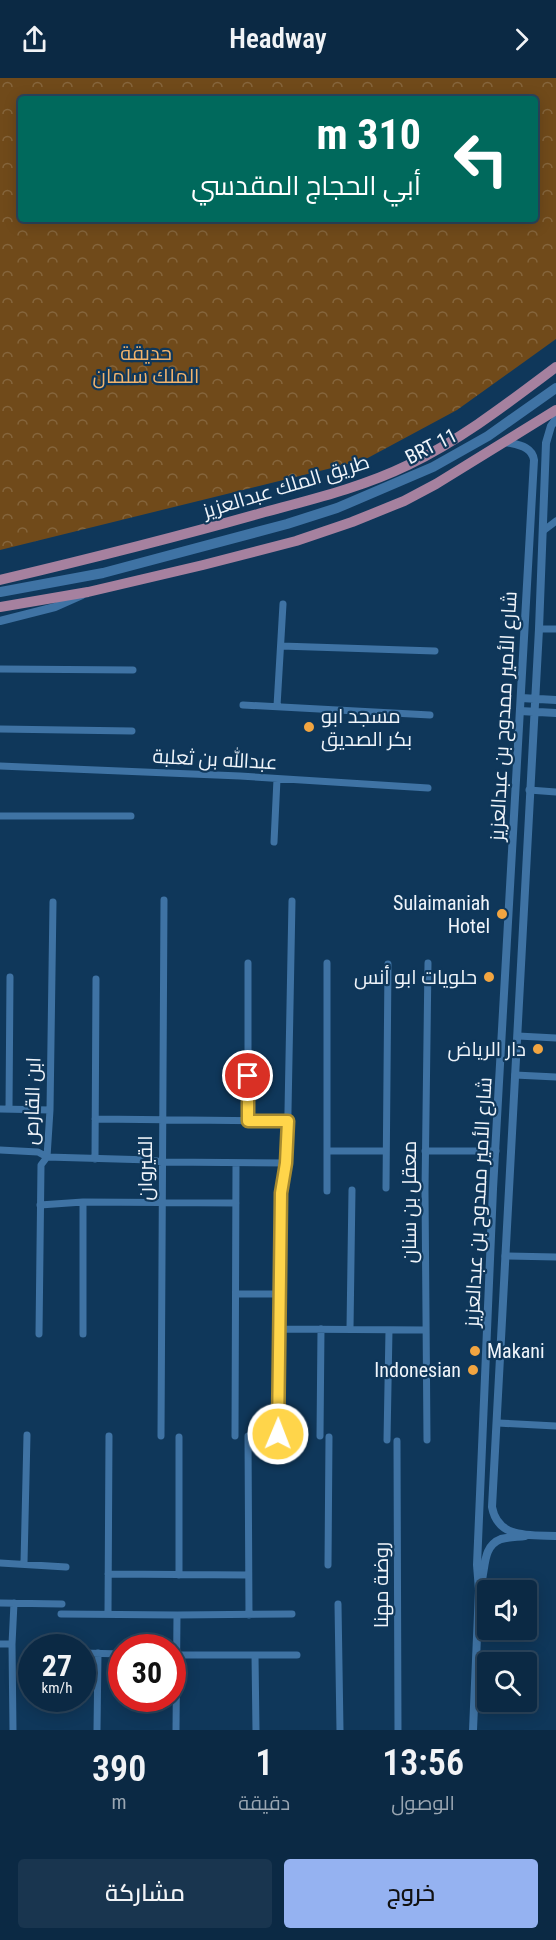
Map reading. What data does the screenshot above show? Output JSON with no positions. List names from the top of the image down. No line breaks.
{"streets":{"main road":["BRT 11","طريق الملك عبدالعزيز"],"street":["شارع الأمير ممدوح بن عبدالعزيز","عبدالله بن ثعلبة","ابن القارص","القيروان","معقل بن سنان","روضة مهنا"]},"parks":["حديقة الملك سلمان"],"places":["مسجد ابو بكر الصديق","Sulaimaniah Hotel","حلويات ابو أنس","دار الرياض","Makani","Indonesian"],"page":{"header":"Headway","turn":["310 m","أبي الحجاج المقدسي"],"speed":"27 km/h","limit":"30","eta":["13:56","الوصول","1","دقيقة","390","m"],"buttons":["خروج","مشاركة"]}}
